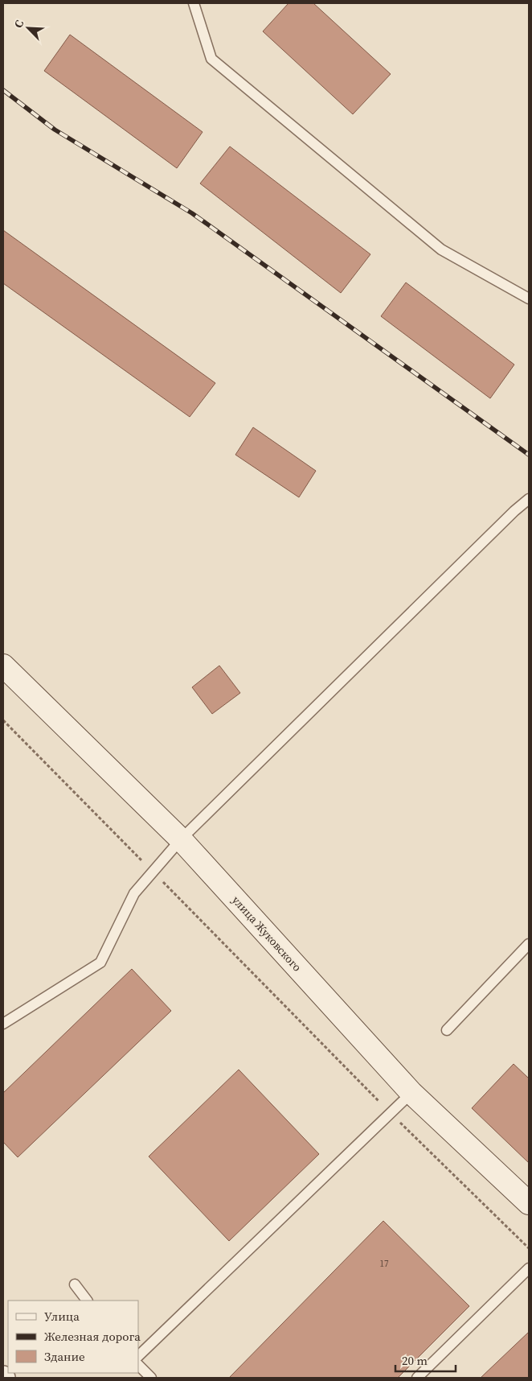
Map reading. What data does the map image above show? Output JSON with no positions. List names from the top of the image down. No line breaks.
{"streets":{"main road":["улица Жуковского"]},"house_numbers":["17"],"legend":["Улица","Железная дорога","Здание"],"scale_bar":"20 m","north":"top left"}
